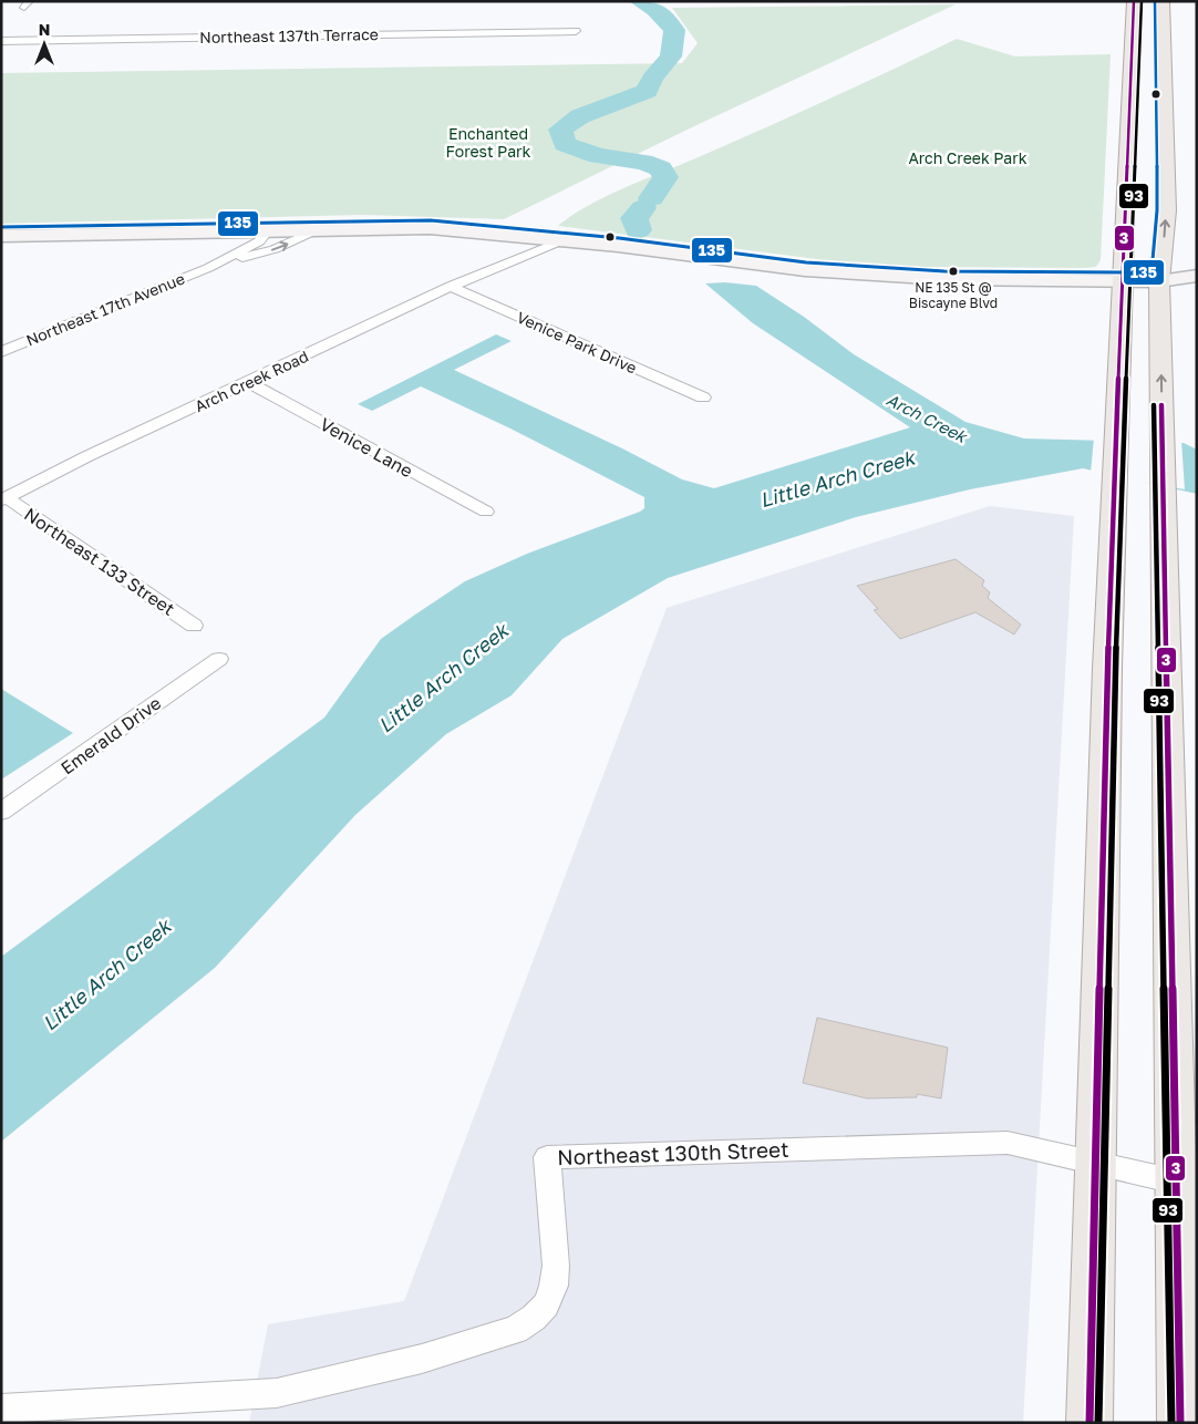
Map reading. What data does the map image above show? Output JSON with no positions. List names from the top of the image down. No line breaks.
{"streets":{"street":["Northeast 137th Terrace","Northeast 17th Avenue","Venice Park Drive","Arch Creek Road","Venice Lane","Northeast 133 Street","Emerald Drive","Northeast 130th Street"]},"crossings":[["Venice Park Drive","Arch Creek Road"],["Arch Creek Road","Venice Lane"],["Arch Creek Road","Northeast 133 Street"]],"water":["Arch Creek","Little Arch Creek"],"parks":["Enchanted Forest Park","Arch Creek Park"],"places":["NE 135 St @ Biscayne Blvd"],"lines":["transit line 3","transit line 93","transit line 135"],"north":"top"}
